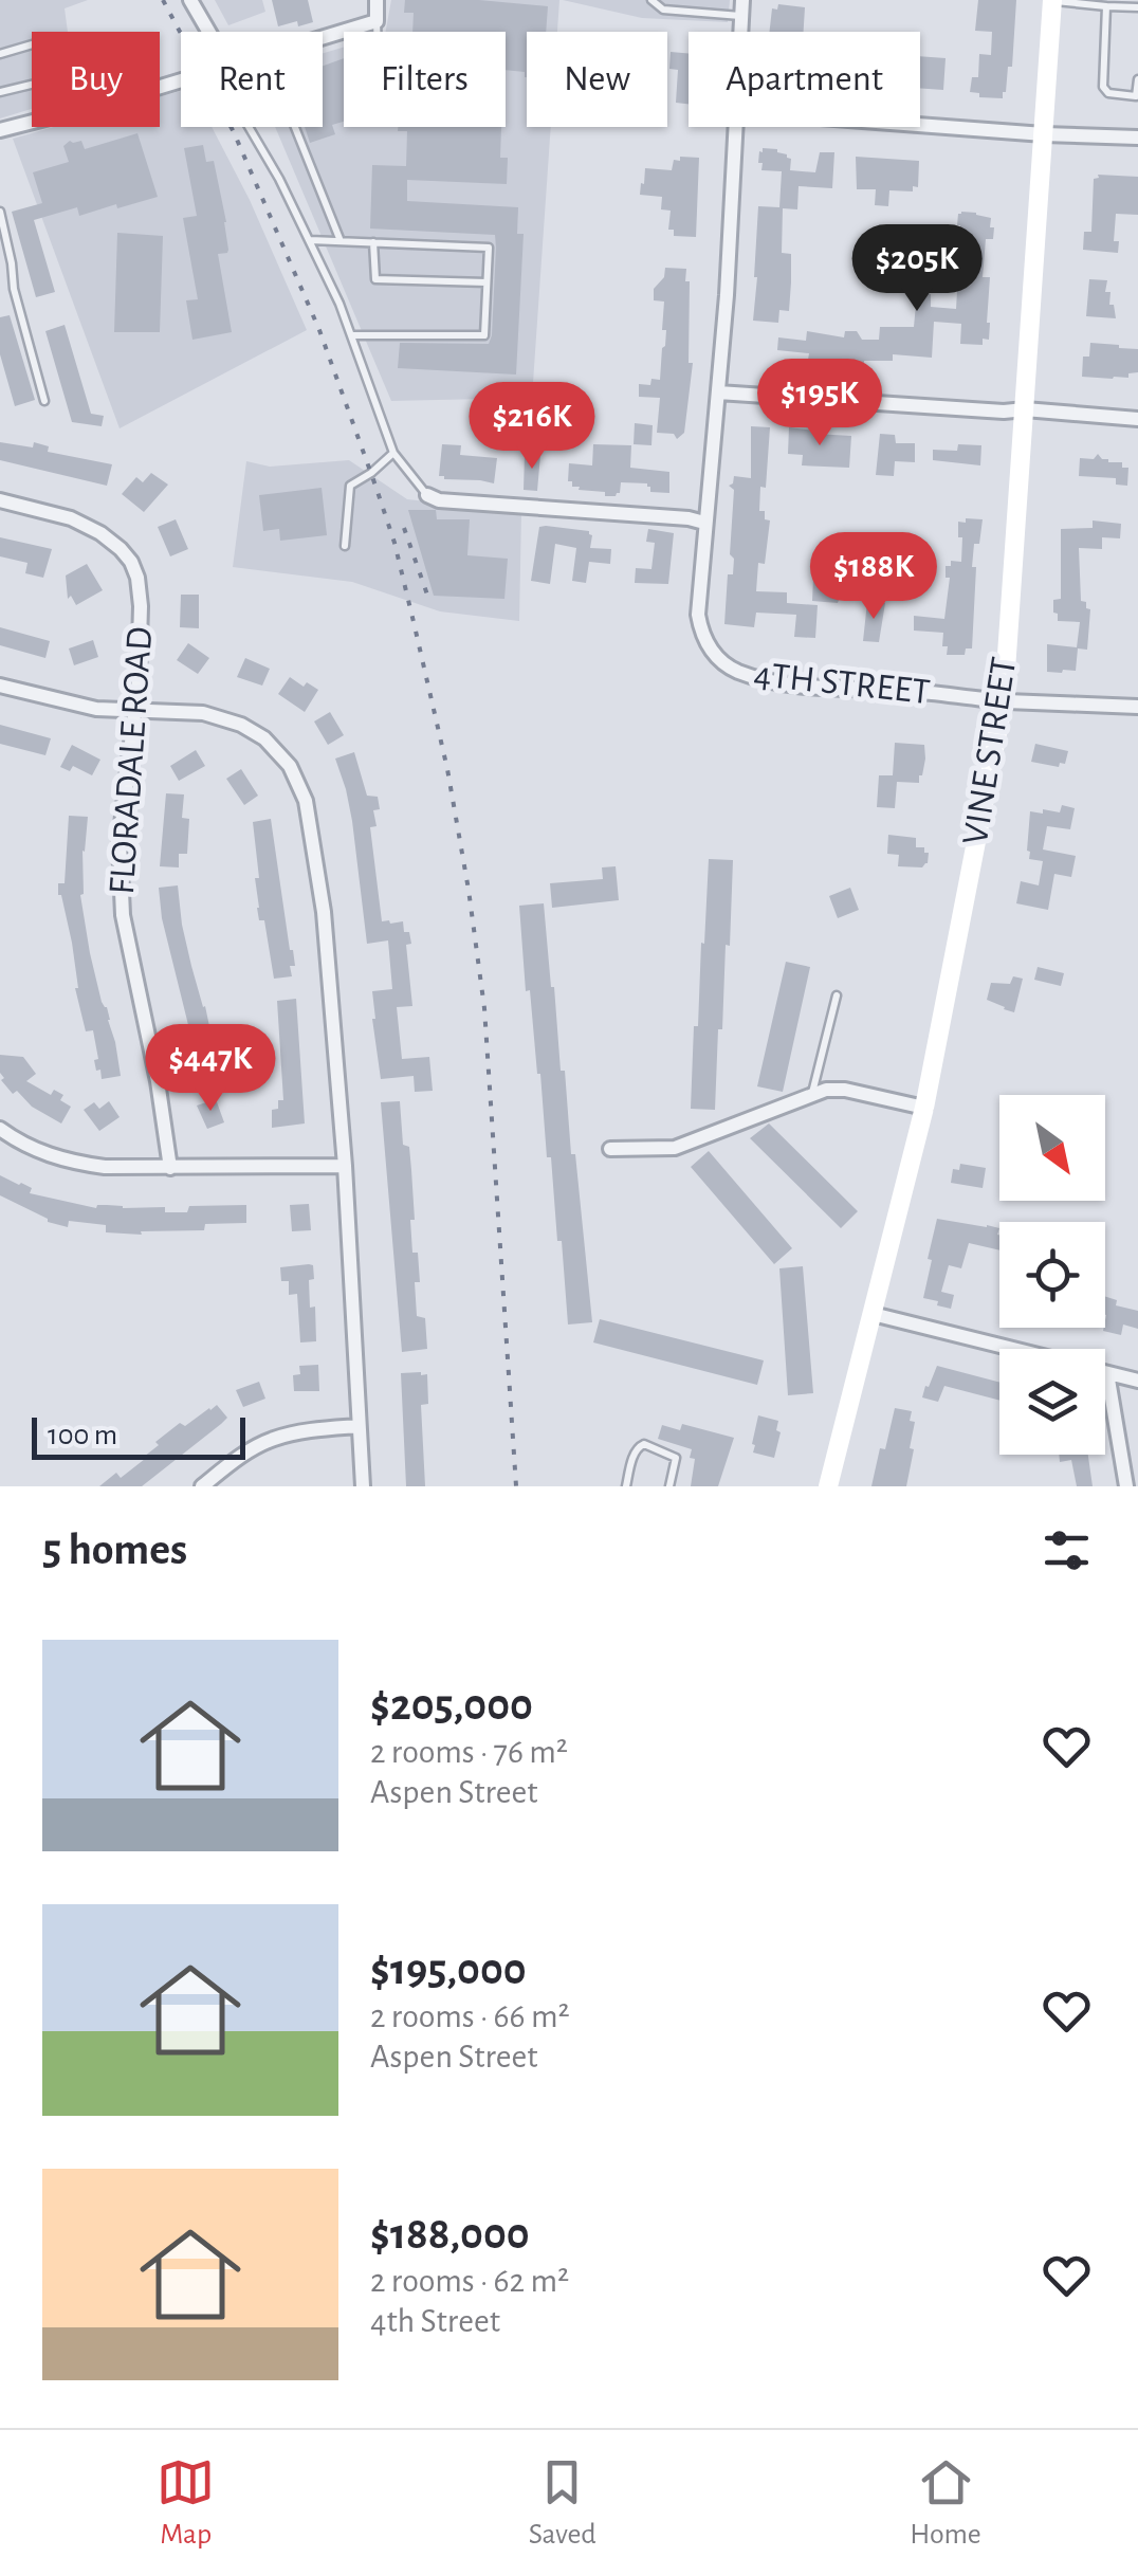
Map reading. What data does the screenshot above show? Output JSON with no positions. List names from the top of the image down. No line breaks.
{"streets":{"street":["4TH STREET","VINE STREET","FLORADALE ROAD"]},"crossings":[["4TH STREET","VINE STREET"]],"scale_bar":"100 m","north":"bottom right","page":{"chip":["Buy","Rent","Filters","New","Apartment"],"price":["$205K","$195K","$216K","$188K","$447K"],"scale":"100 m","heading":"5 homes","list":[{"name":"$205,000","note":"2 rooms · 76 m² · Aspen Street"},{"name":"$195,000","note":"2 rooms · 66 m² · Aspen Street"},{"name":"$188,000","note":"2 rooms · 62 m² · 4th Street"}],"tabs":["Map","Saved","Home"]}}
